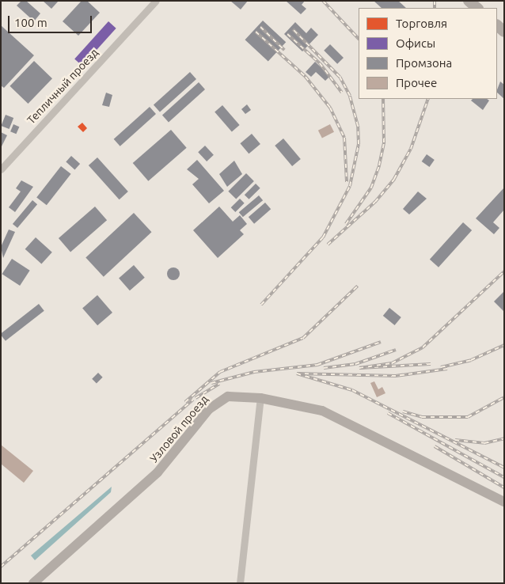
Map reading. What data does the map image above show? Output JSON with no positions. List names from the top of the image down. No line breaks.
{"streets":{"street":["Тепличный проезд","Узловой проезд"]},"legend":["Торговля","Офисы","Промзона","Прочее"],"scale_bar":"100 m"}
